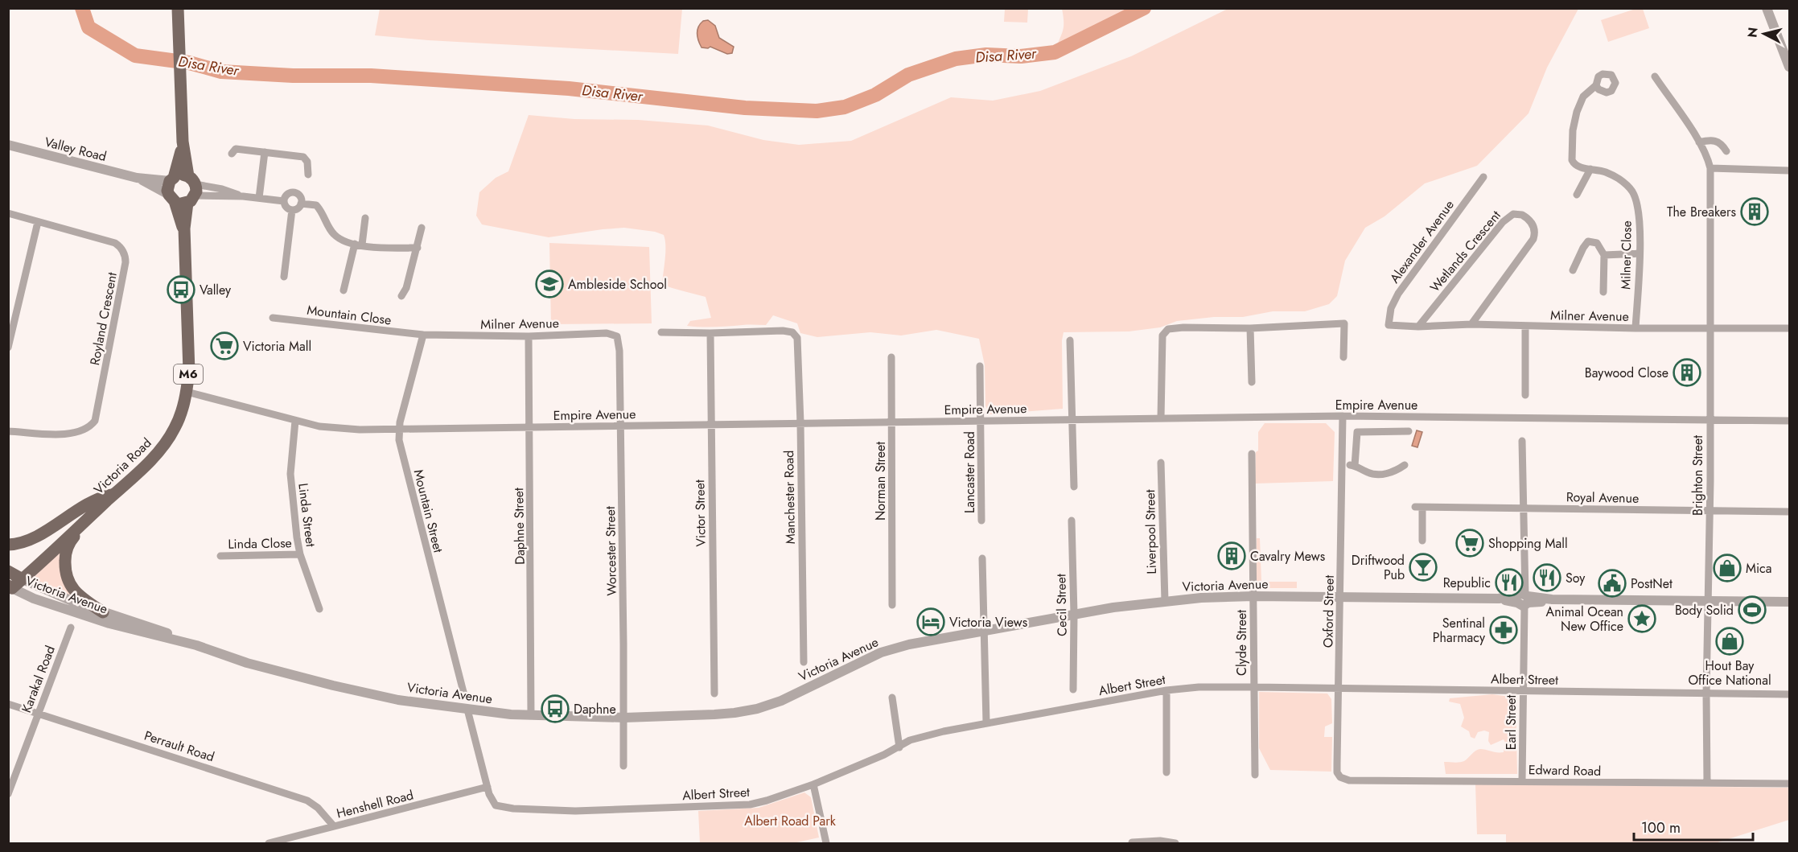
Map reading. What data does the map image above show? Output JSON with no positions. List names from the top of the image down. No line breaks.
{"streets":{"main road":["M6","Victoria Road"],"street":["Valley Road","Alexander Avenue","Wetlands Crescent","Milner Close","Mountain Close","Milner Avenue","Royland Crescent","Empire Avenue","Lancaster Road","Brighton Street","Norman Street","Manchester Road","Royal Avenue","Mountain Street","Victor Street","Linda Street","Daphne Street","Liverpool Street","Linda Close","Worcester Street","Victoria Avenue","Cecil Street","Oxford Street","Clyde Street","Karakal Road","Albert Street","Earl Street","Perrault Road","Edward Road","Henshell Road"]},"crossings":[["Valley Road","Victoria Road"],["Alexander Avenue","Milner Avenue"],["Wetlands Crescent","Milner Avenue"],["Milner Close","Milner Avenue"],["Mountain Close","Milner Avenue"],["Mountain Close","Mountain Street"],["Milner Avenue","Brighton Street"],["Milner Avenue","Mountain Street"],["Milner Avenue","Daphne Street"],["Milner Avenue","Worcester Street"],["Empire Avenue","Victoria Road"],["Empire Avenue","Lancaster Road"],["Empire Avenue","Brighton Street"],["Empire Avenue","Norman Street"],["Empire Avenue","Manchester Road"],["Empire Avenue","Mountain Street"],["Empire Avenue","Victor Street"],["Empire Avenue","Linda Street"],["Empire Avenue","Daphne Street"],["Empire Avenue","Worcester Street"],["Empire Avenue","Oxford Street"],["Victoria Road","Victoria Avenue"],["Brighton Street","Royal Avenue"],["Brighton Street","Victoria Avenue"],["Brighton Street","Albert Street"],["Brighton Street","Edward Road"],["Manchester Road","Victor Street"],["Royal Avenue","Earl Street"],["Linda Street","Linda Close"],["Daphne Street","Victoria Avenue"],["Liverpool Street","Victoria Avenue"],["Worcester Street","Victoria Avenue"],["Victoria Avenue","Cecil Street"],["Victoria Avenue","Oxford Street"],["Victoria Avenue","Clyde Street"],["Victoria Avenue","Earl Street"],["Oxford Street","Albert Street"],["Oxford Street","Edward Road"],["Clyde Street","Albert Street"],["Karakal Road","Perrault Road"],["Albert Street","Earl Street"],["Albert Street","Henshell Road"],["Earl Street","Edward Road"],["Perrault Road","Henshell Road"]],"water":["Disa River"],"parks":["Albert Road Park"],"places":{"building":["The Breakers","Baywood Close","Cavalry Mews"],"school or university":["Ambleside School"],"bus stop":["Valley","Daphne"],"supermarket":["Victoria Mall","Shopping Mall"],"bar":["Driftwood Pub"],"shop":["Mica","Hout Bay Office National"],"restaurant":["Soy","Republic"],"public building":["PostNet"],"sports":["Body Solid"],"place":["Animal Ocean New Office"],"hotel":["Victoria Views"],"pharmacy":["Sentinal Pharmacy"]},"scale_bar":"100 m","north":"left"}
